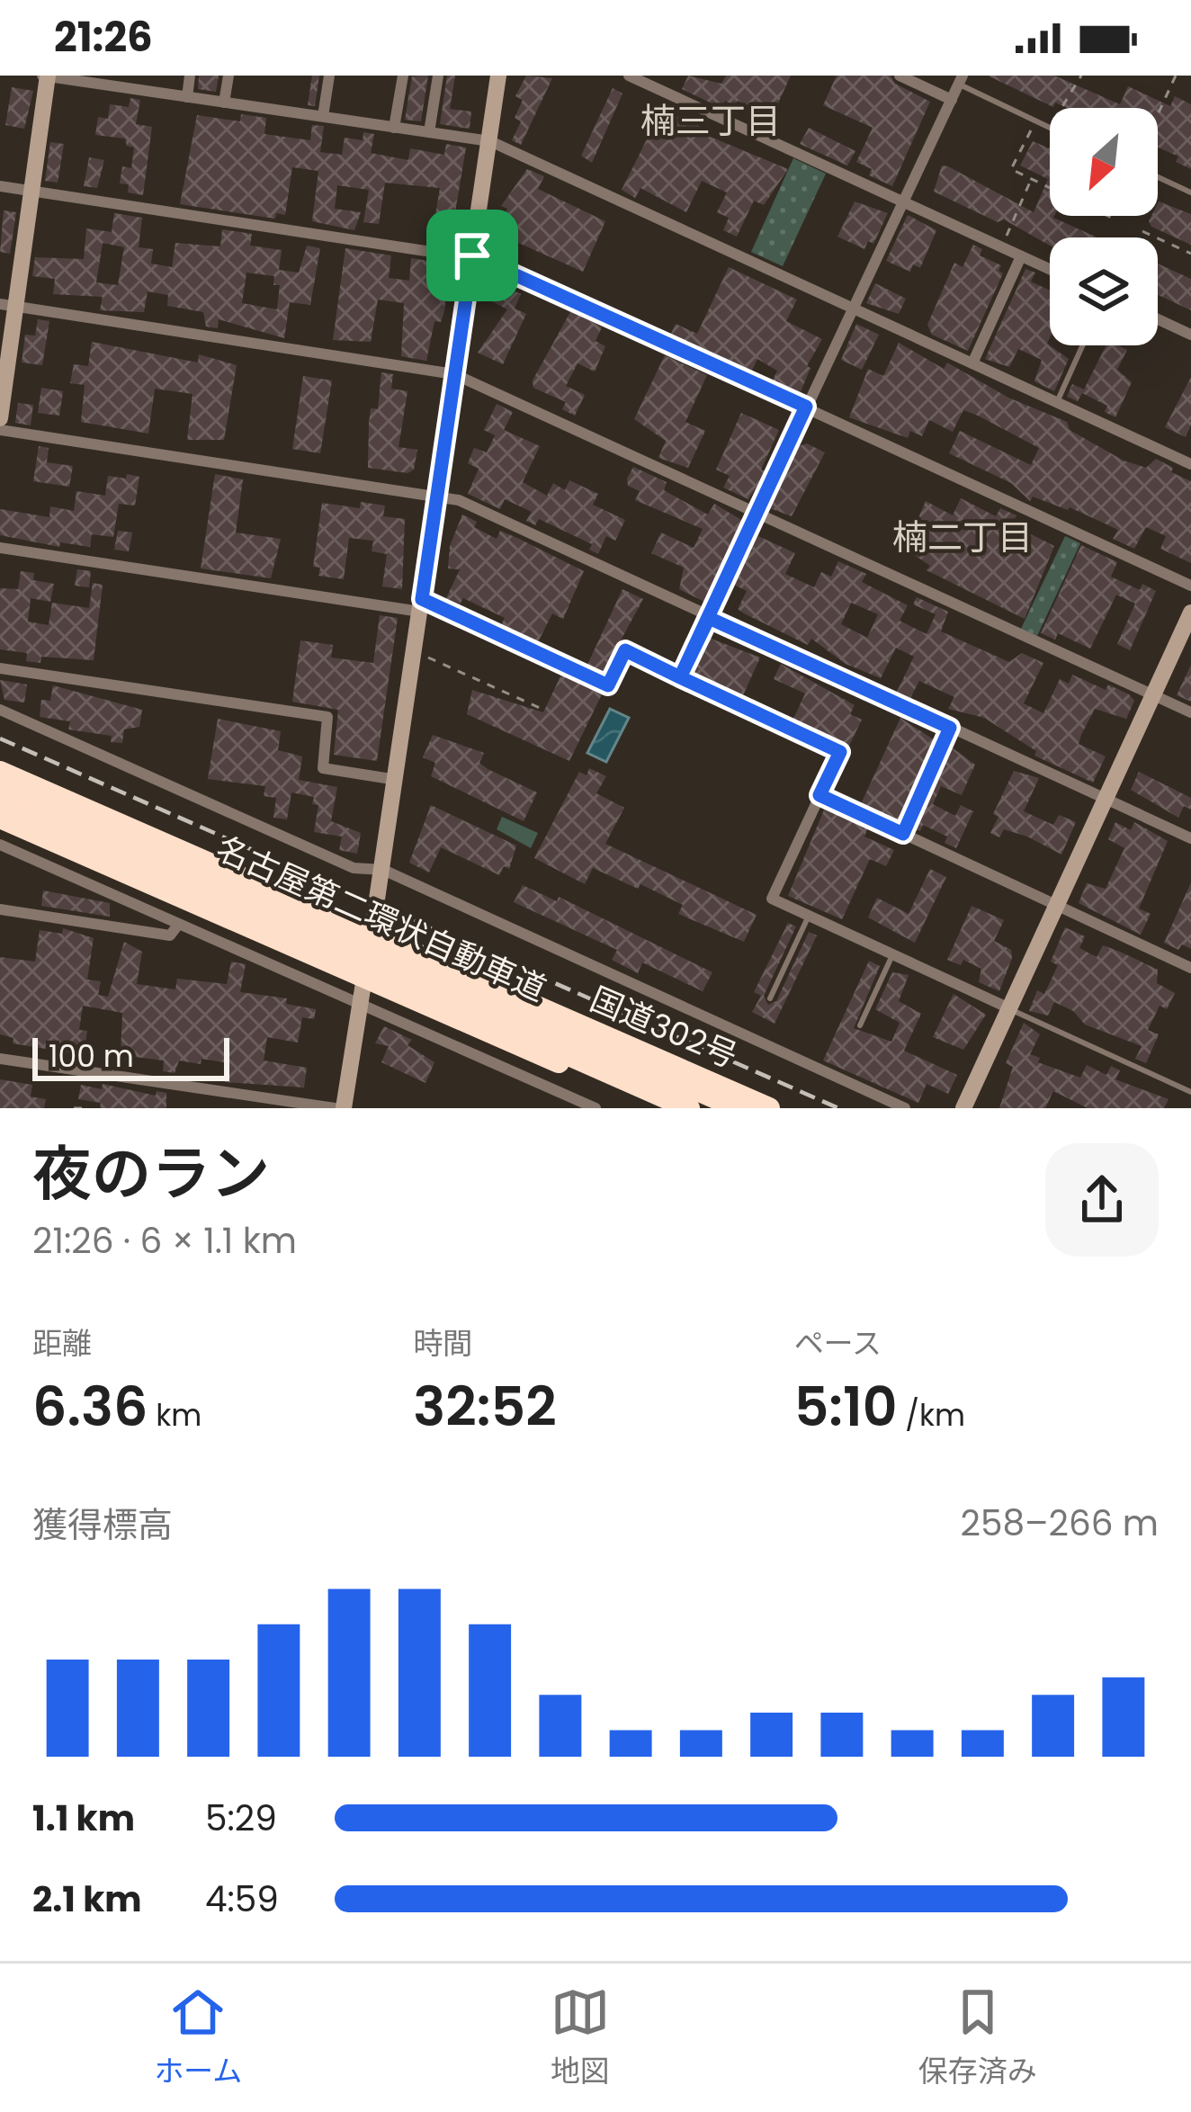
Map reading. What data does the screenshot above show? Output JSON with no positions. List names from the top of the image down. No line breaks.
{"streets":{"highway":["名古屋第二環状自動車道","国道302号"]},"districts":["楠三丁目","楠二丁目"],"scale_bar":"100 m","north":"bottom left","page":{"status":"21:26","scale":"100 m","heading":["夜のラン","21:26 · 6 × 1.1 km"],"stats":[["距離","6.36 km"],["時間","32:52"],["ペース","5:10 /km"]],"chart":["獲得標高","258–266 m"],"list":[{"name":"1.1 km","note":"5:29"},{"name":"2.1 km","note":"4:59"}],"tabs":["ホーム","地図","保存済み"]}}
